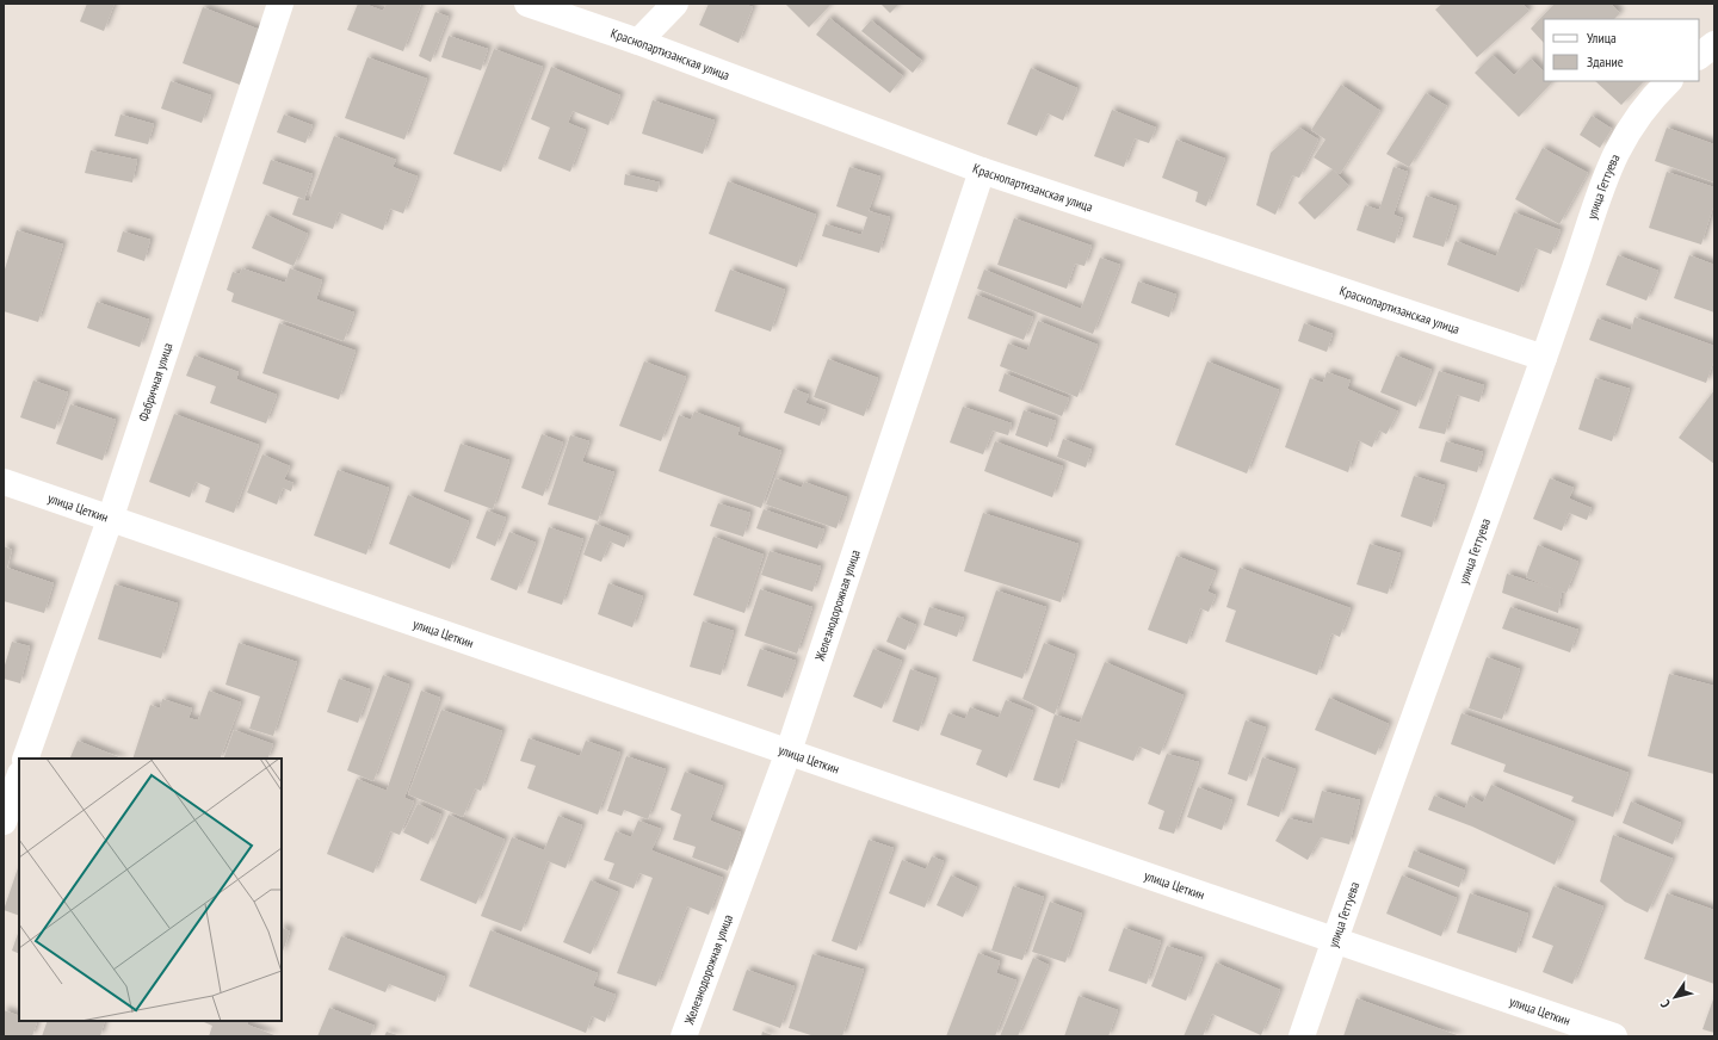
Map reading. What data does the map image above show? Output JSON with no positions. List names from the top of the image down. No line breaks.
{"streets":{"street":["Краснопартизанская улица","улица Геттуева","Фабричная улица","улица Цеткин","Железнодорожная улица"]},"crossings":[["Краснопартизанская улица","улица Геттуева"],["Краснопартизанская улица","Железнодорожная улица"],["улица Геттуева","улица Цеткин"],["Фабричная улица","улица Цеткин"],["улица Цеткин","Железнодорожная улица"]],"legend":["Улица","Здание"],"north":"bottom left"}
